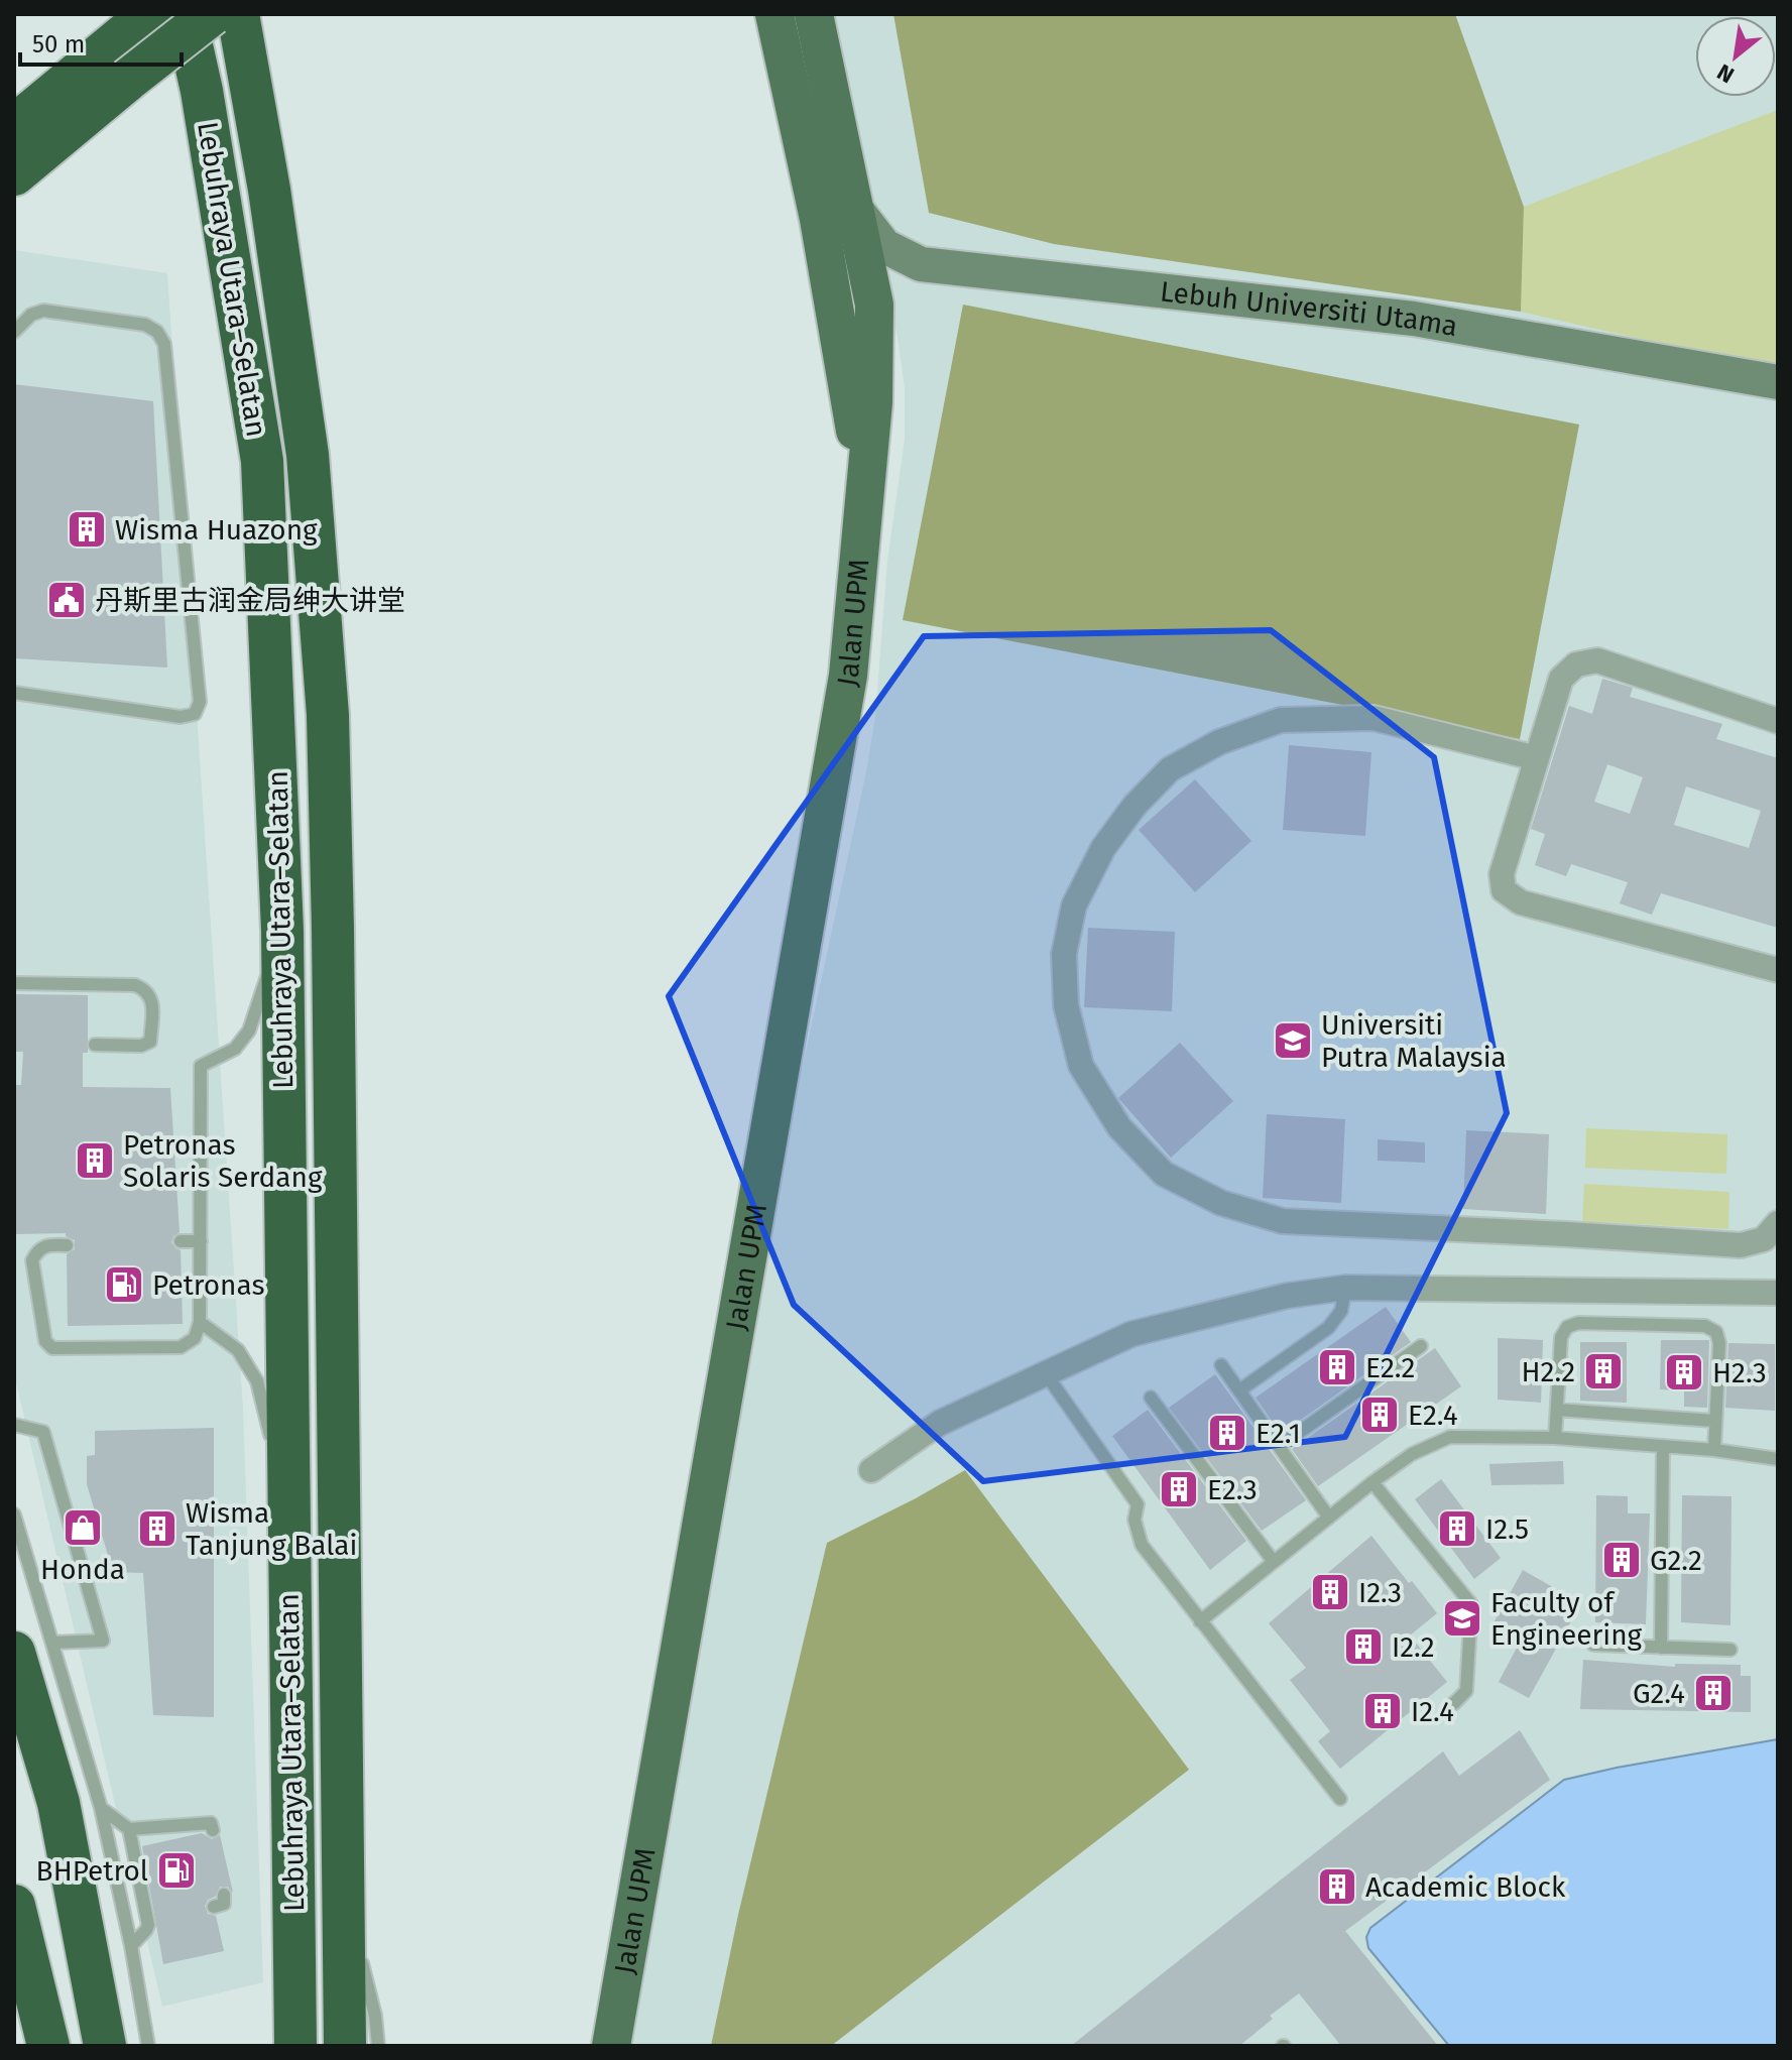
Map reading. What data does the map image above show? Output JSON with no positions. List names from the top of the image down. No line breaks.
{"streets":{"highway":["Lebuhraya Utara–Selatan"],"main road":["Lebuh Universiti Utama","Jalan UPM"]},"crossings":[["Lebuh Universiti Utama","Jalan UPM"]],"places":{"building":["Wisma Huazong","Petronas Solaris Serdang","E2.2","H2.2","H2.3","E2.4","E2.1","E2.3","Wisma Tanjung Balai","I2.5","G2.2","I2.3","I2.2","G2.4","I2.4","Academic Block"],"public building":["丹斯里古润金局绅大讲堂"],"school or university":["Universiti Putra Malaysia","Faculty of Engineering"],"fuel station":["Petronas","BHPetrol"],"shop":["Honda"]},"scale_bar":"50 m","north":"bottom left"}
